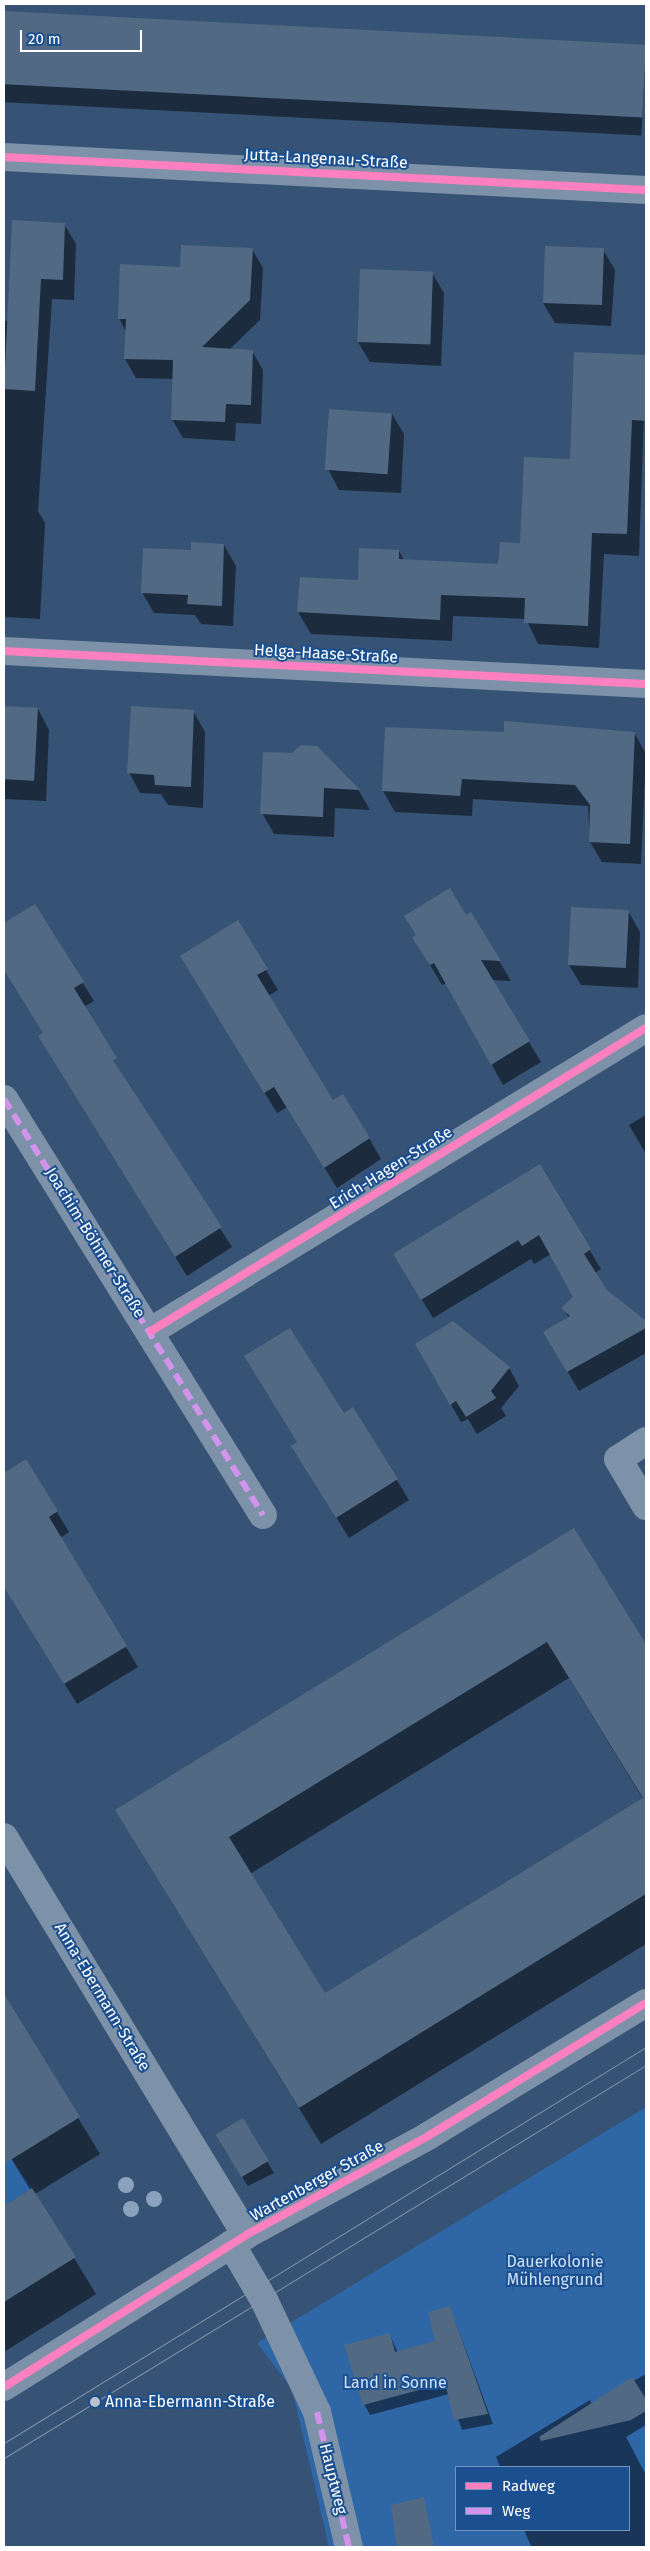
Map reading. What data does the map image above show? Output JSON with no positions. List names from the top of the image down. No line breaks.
{"streets":{"street":["Jutta-Langenau-Straße","Helga-Haase-Straße","Erich-Hagen-Straße","Joachim-Böhmer-Straße","Anna-Ebermann-Straße","Wartenberger Straße","Hauptweg"]},"crossings":[["Erich-Hagen-Straße","Joachim-Böhmer-Straße"],["Anna-Ebermann-Straße","Wartenberger Straße"],["Anna-Ebermann-Straße","Hauptweg"]],"parks":["Dauerkolonie Mühlengrund","Land in Sonne"],"places":["Anna-Ebermann-Straße"],"legend":["Radweg","Weg"],"scale_bar":"20 m"}
